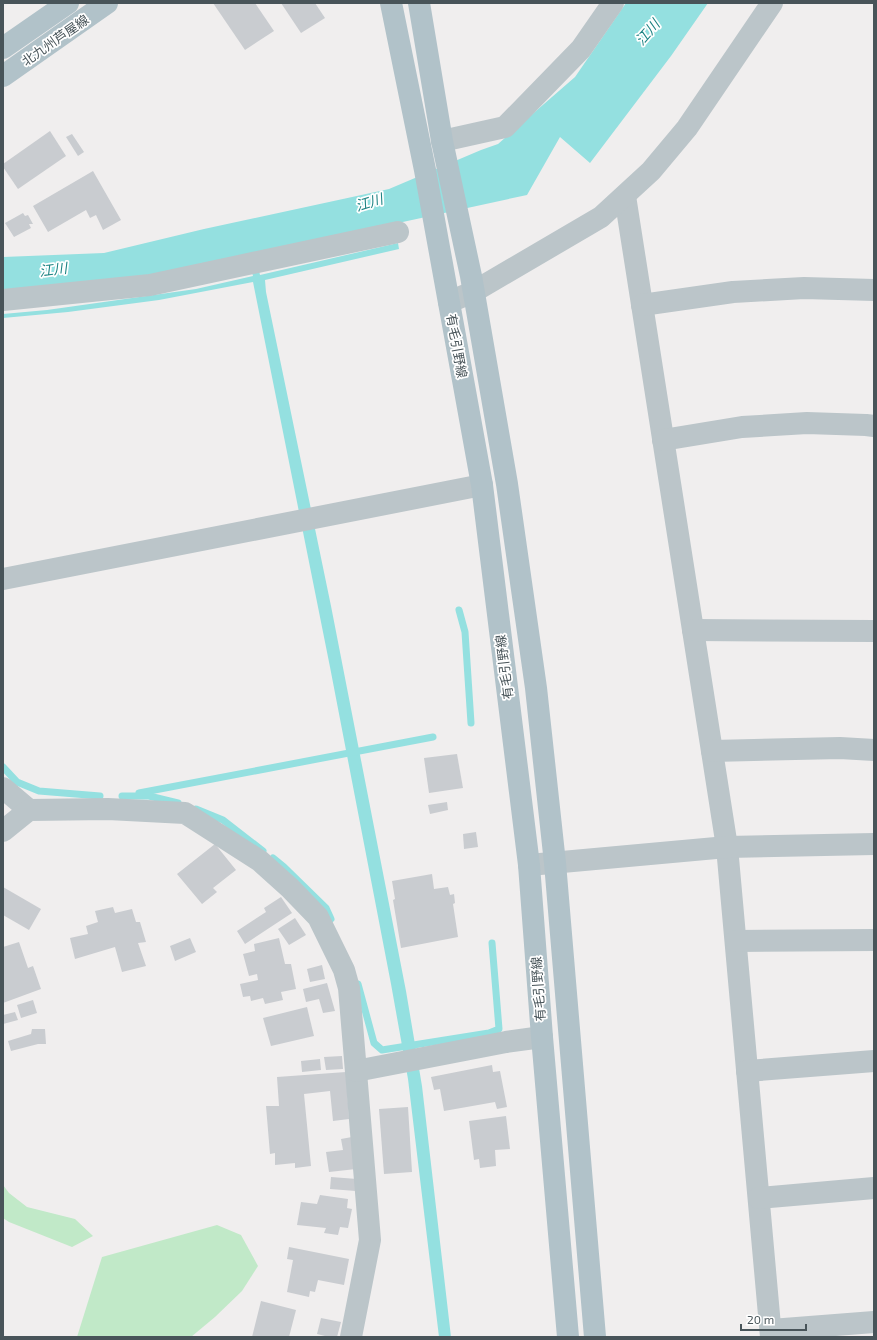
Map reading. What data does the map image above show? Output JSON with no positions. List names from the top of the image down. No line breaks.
{"streets":{"main road":["北九州芦屋線","有毛引野線"]},"water":["江川"],"scale_bar":"20 m"}
